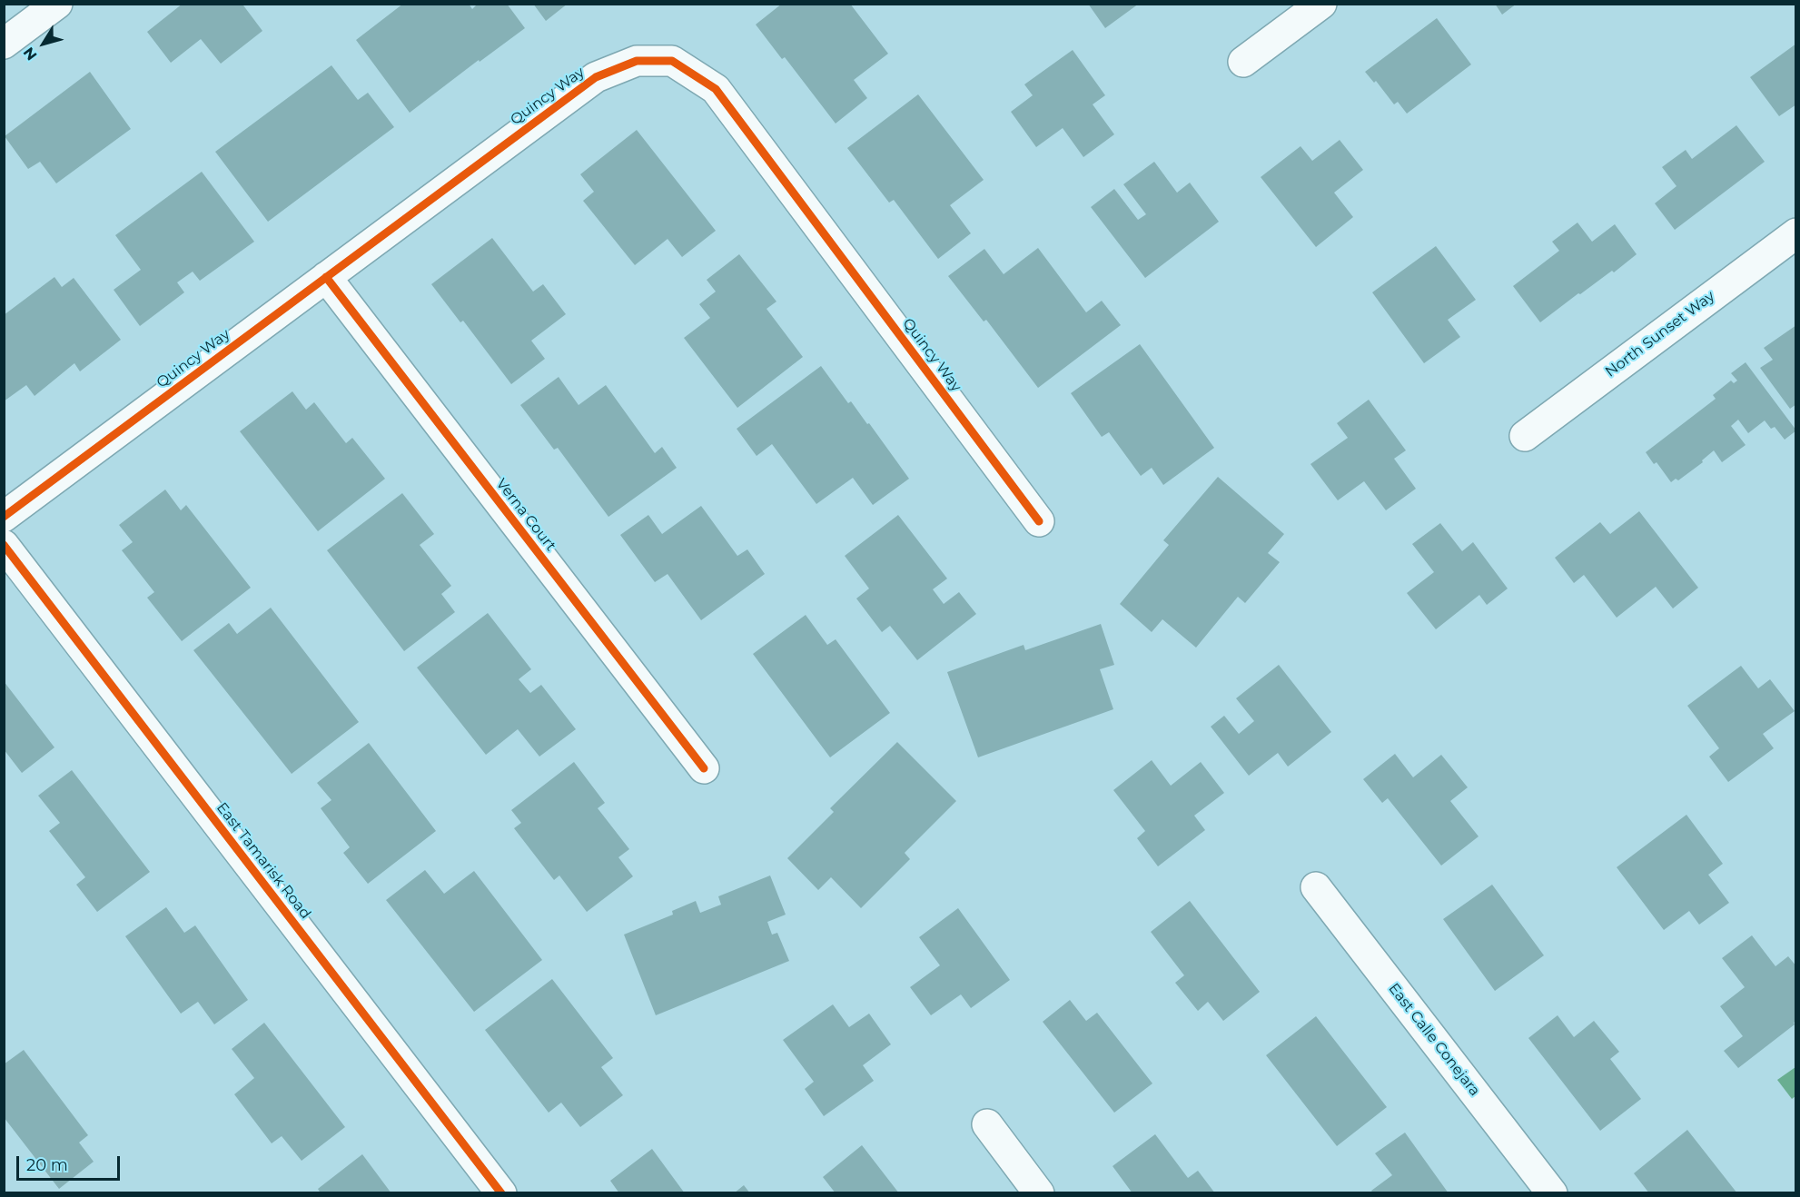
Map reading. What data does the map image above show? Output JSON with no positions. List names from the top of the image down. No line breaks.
{"streets":{"street":["Quincy Way","North Sunset Way","Verna Court","East Tamarisk Road","East Calle Conejara"]},"crossings":[["Quincy Way","Verna Court"]],"scale_bar":"20 m","north":"bottom left"}
